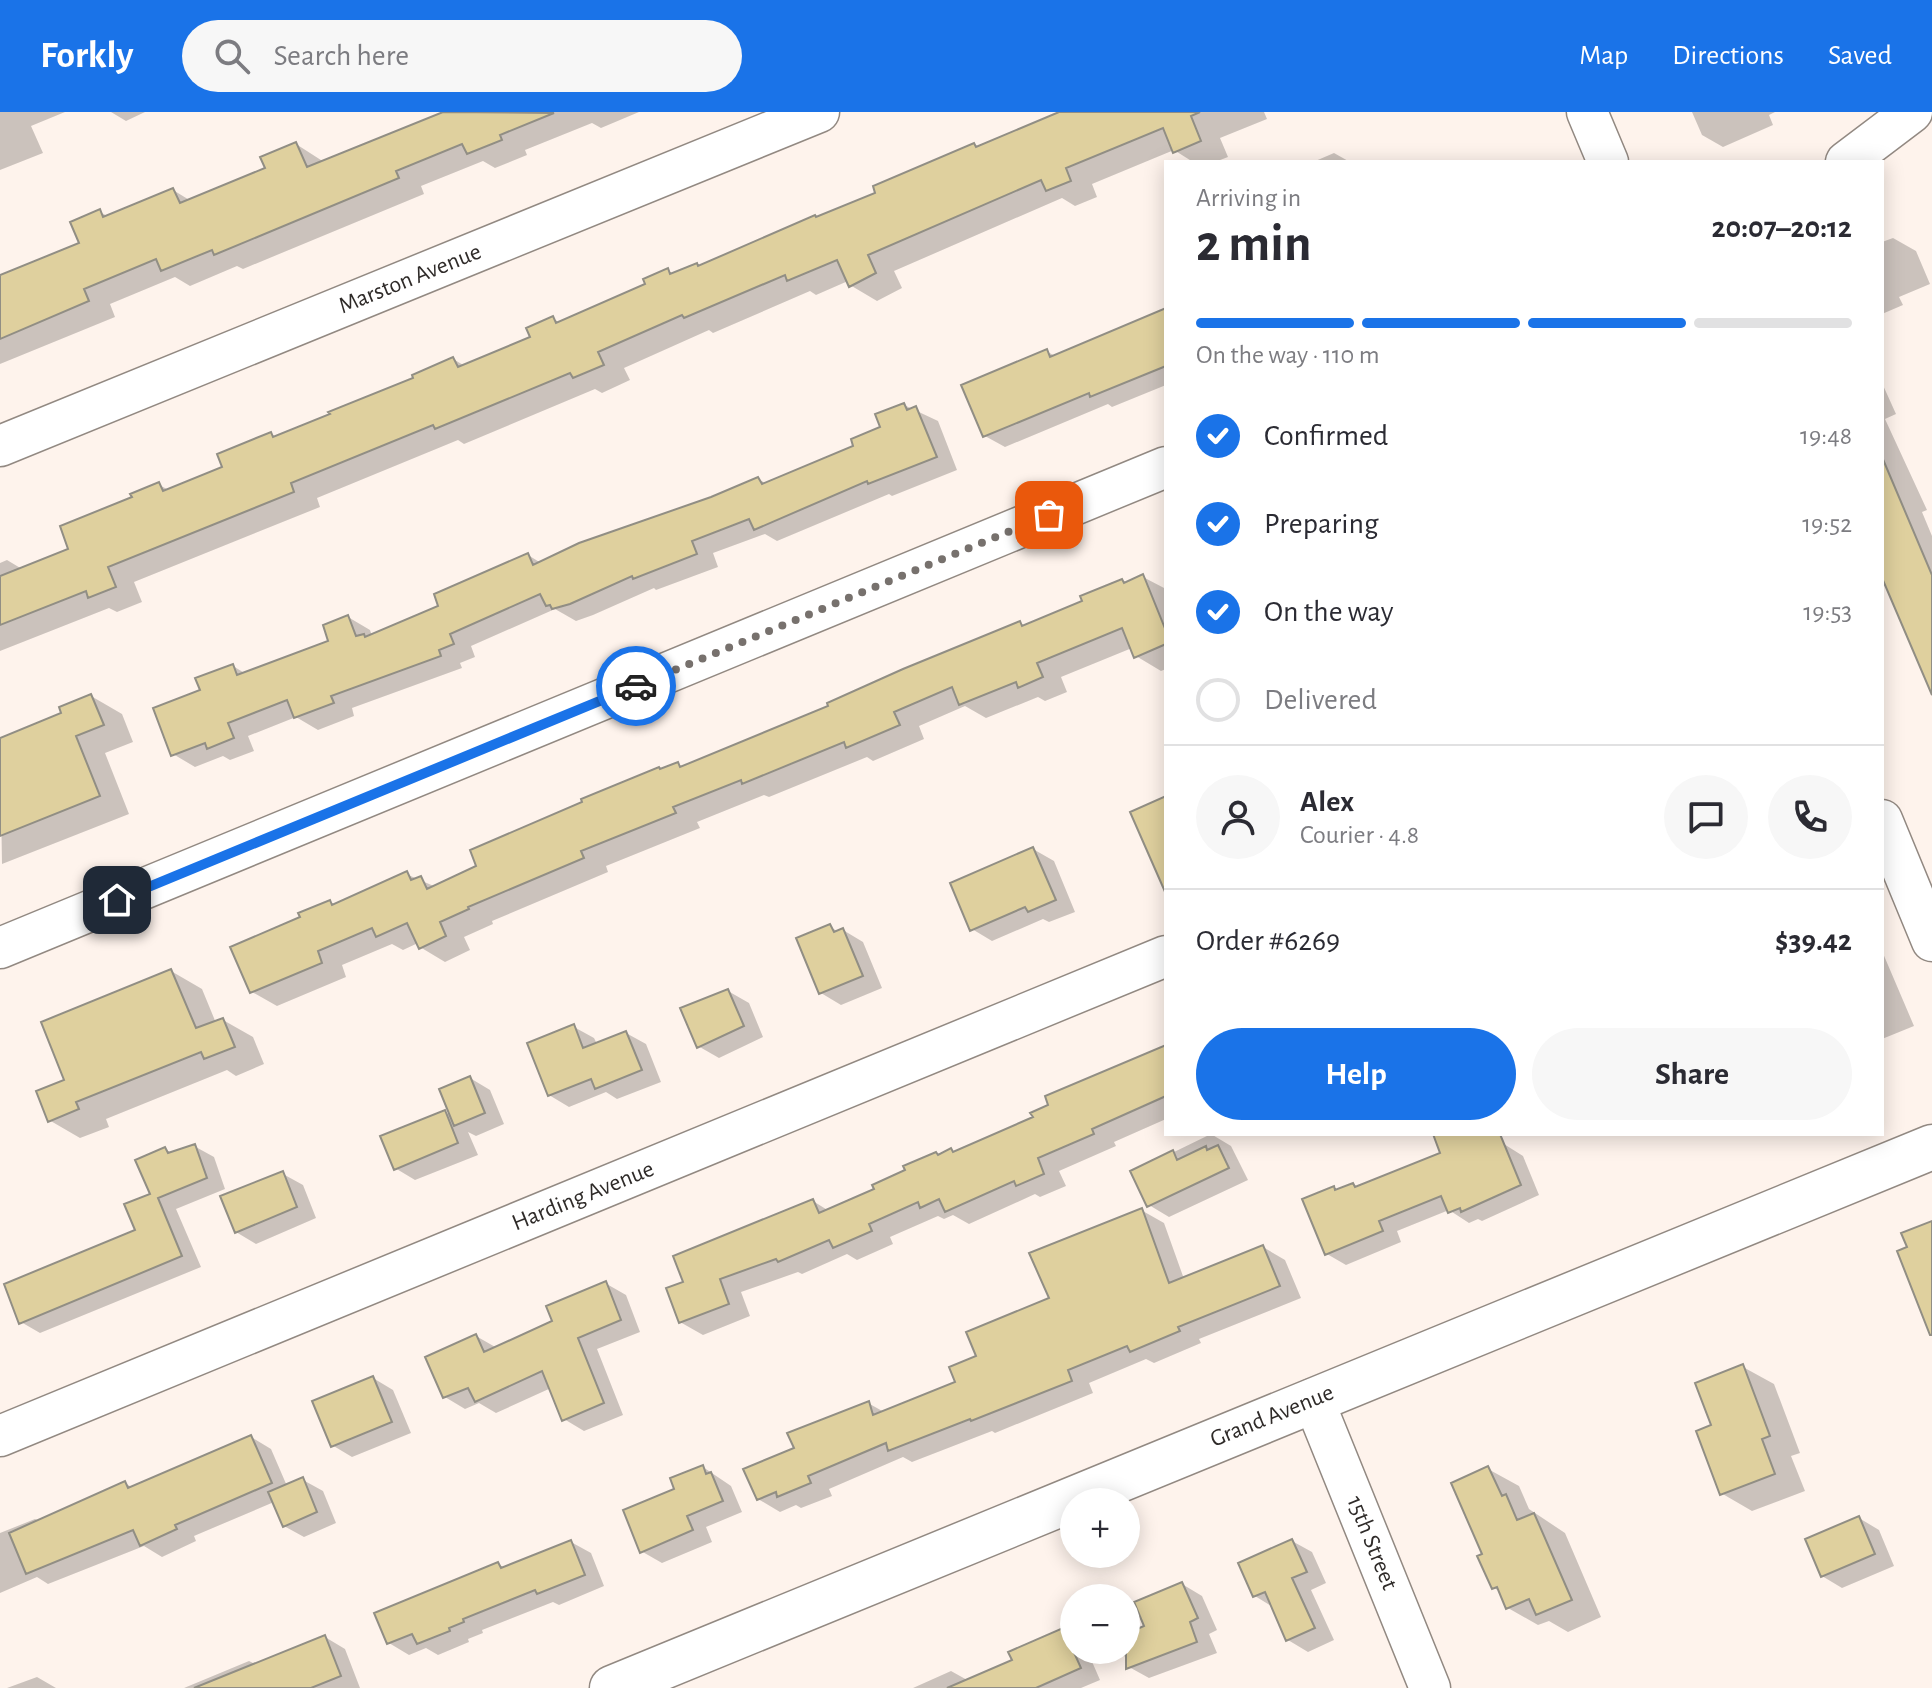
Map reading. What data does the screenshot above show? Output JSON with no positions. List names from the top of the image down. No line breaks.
{"streets":{"main road":["Grand Avenue"],"street":["Marston Avenue","Harding Avenue","15th Street"]},"crossings":[["Grand Avenue","15th Street"]],"page":{"header":"Forkly","search":"Search here","nav":["Map","Directions","Saved"],"heading":["2 min","Arriving in","20:07–20:12"],"panel":["Alex","Courier · 4.8","Order #6269","$39.42"],"bar":"On the way · 110 m","list":[["Confirmed","19:48"],["Preparing","19:52"],["On the way","19:53"],"Delivered"],"buttons":["Help","Share"],"map_buttons":["+","−"]}}
